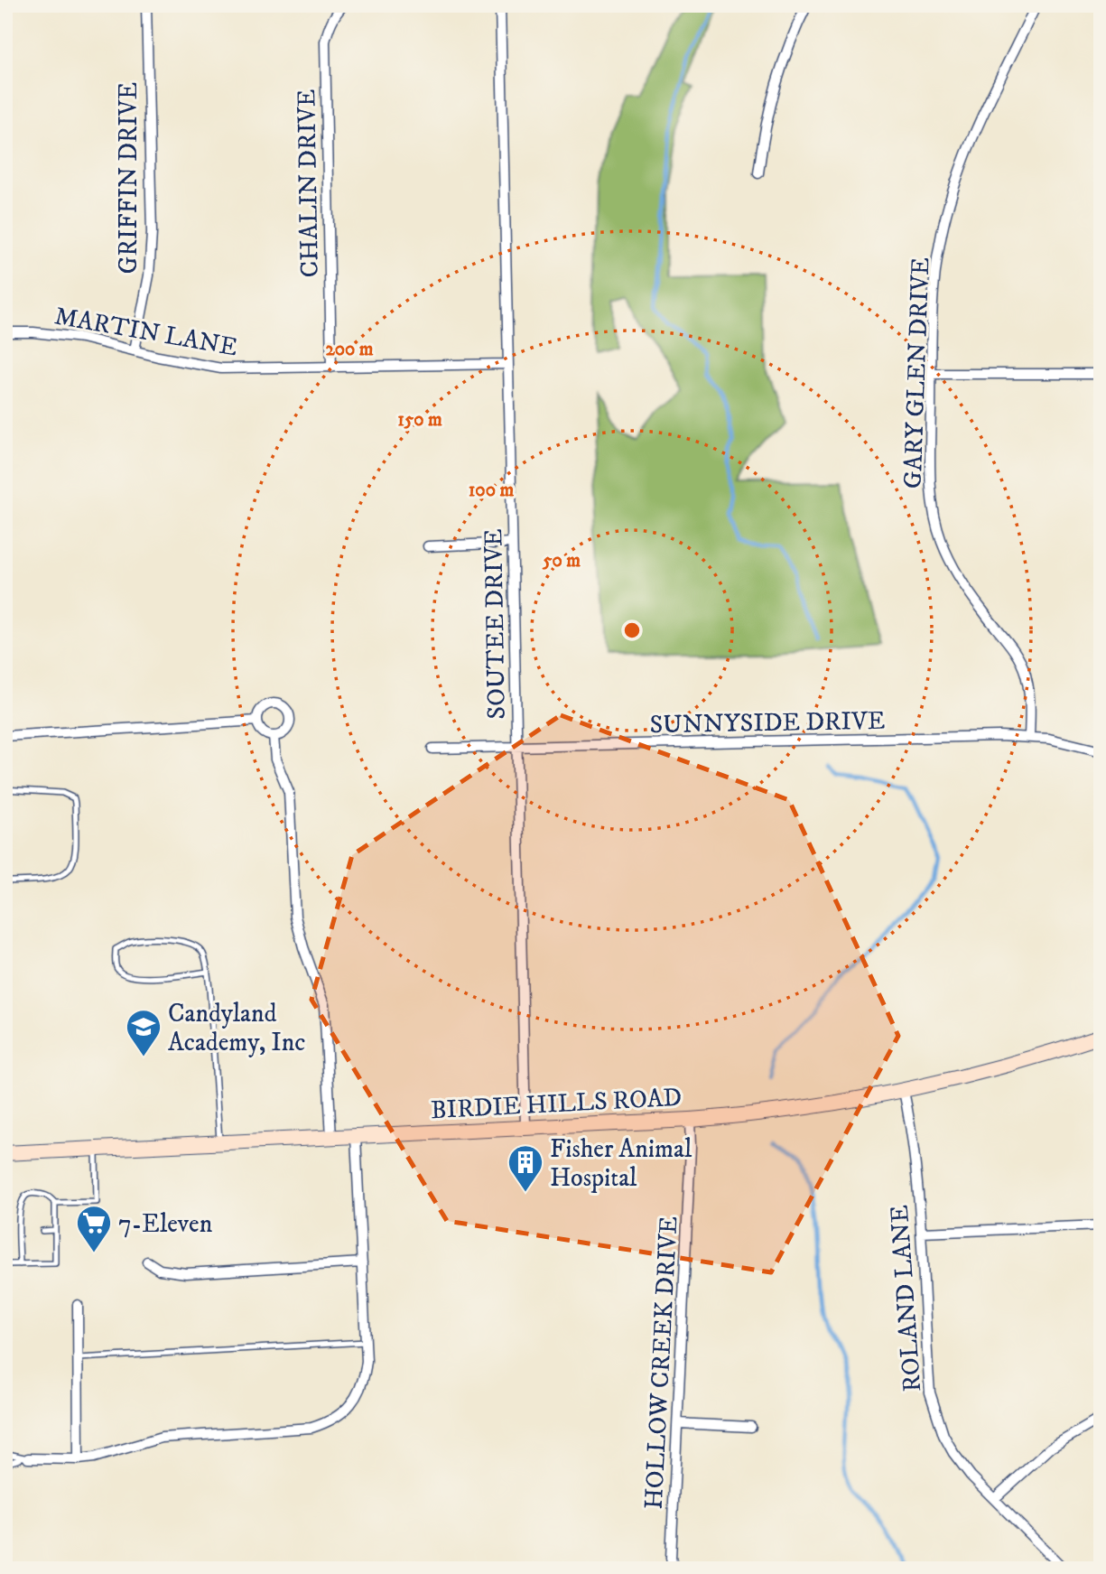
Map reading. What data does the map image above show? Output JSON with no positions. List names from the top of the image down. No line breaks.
{"streets":{"main road":["BIRDIE HILLS ROAD"],"street":["GRIFFIN DRIVE","CHALIN DRIVE","MARTIN LANE","GARY GLEN DRIVE","SOUTEE DRIVE","SUNNYSIDE DRIVE","ROLAND LANE","HOLLOW CREEK DRIVE"]},"crossings":[["GRIFFIN DRIVE","MARTIN LANE"],["CHALIN DRIVE","MARTIN LANE"],["MARTIN LANE","SOUTEE DRIVE"],["GARY GLEN DRIVE","SUNNYSIDE DRIVE"],["SOUTEE DRIVE","SUNNYSIDE DRIVE"],["SOUTEE DRIVE","BIRDIE HILLS ROAD"],["BIRDIE HILLS ROAD","ROLAND LANE"],["BIRDIE HILLS ROAD","HOLLOW CREEK DRIVE"]],"places":{"school or university":["Candyland Academy, Inc"],"building":["Fisher Animal Hospital"],"supermarket":["7-Eleven"]},"rings":["200 m","150 m","100 m","50 m"]}
